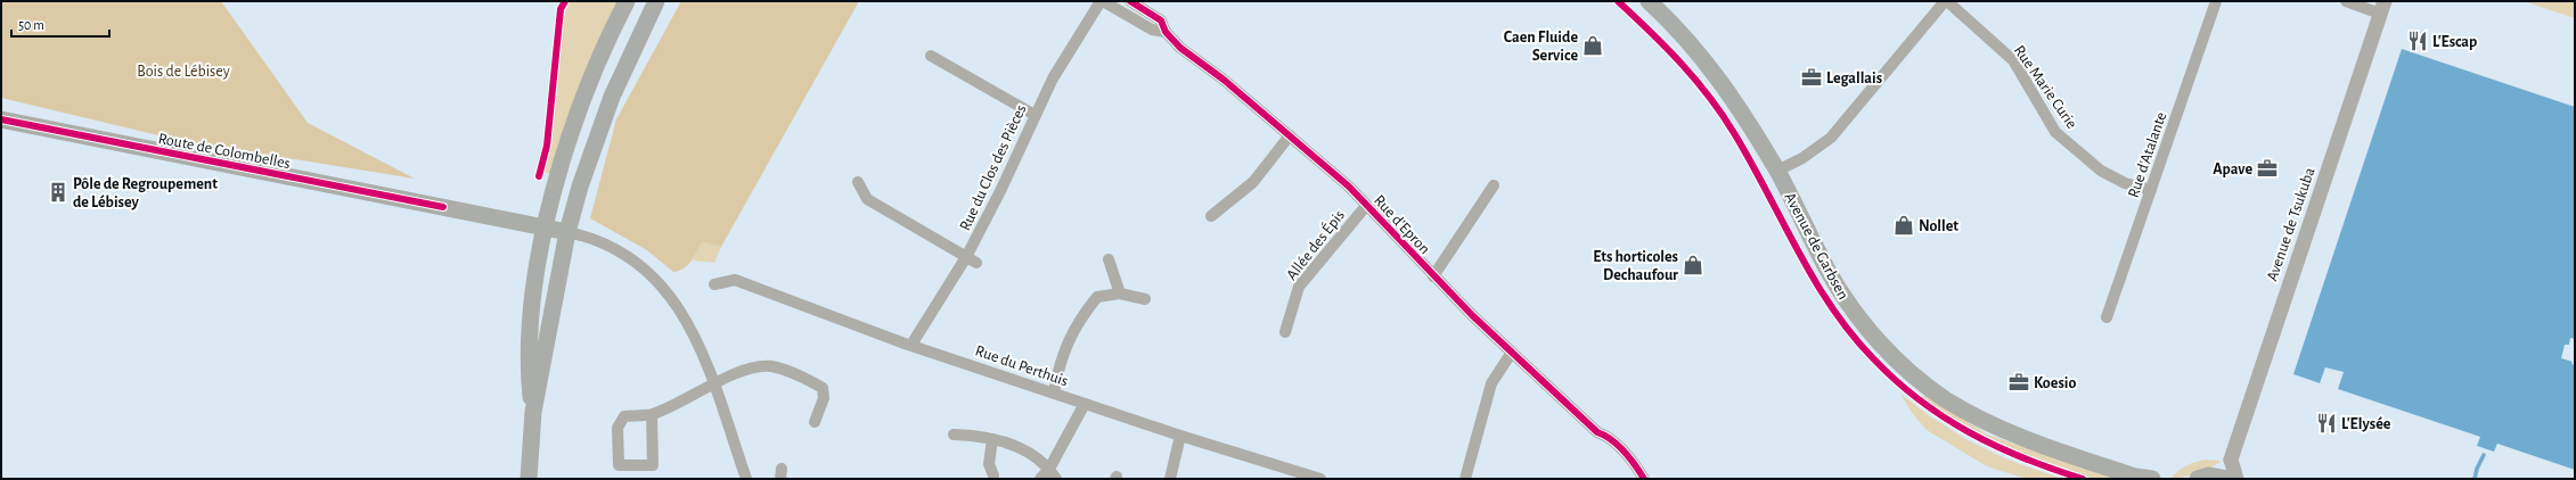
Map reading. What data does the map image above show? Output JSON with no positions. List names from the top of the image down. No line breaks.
{"streets":{"main road":["Route de Colombelles","Avenue de Garbsen"],"street":["Rue Marie Curie","Rue d'Atalante","Rue du Clos des Pièces","Rue d'Epron","Avenue de Tsukuba","Allée des Épis","Rue du Perthuis"]},"crossings":[["Rue Marie Curie","Rue d'Atalante"],["Rue du Clos des Pièces","Rue d'Epron"],["Rue du Clos des Pièces","Rue du Perthuis"],["Rue d'Epron","Allée des Épis"]],"parks":["Bois de Lébisey"],"places":{"restaurant":["L'Escap","L'Elysée"],"shop":["Caen Fluide Service","Nollet","Ets horticoles Dechaufour"],"office":["Legallais","Apave","Koesio"],"building":["Pôle de Regroupement de Lébisey"]},"scale_bar":"50 m"}
